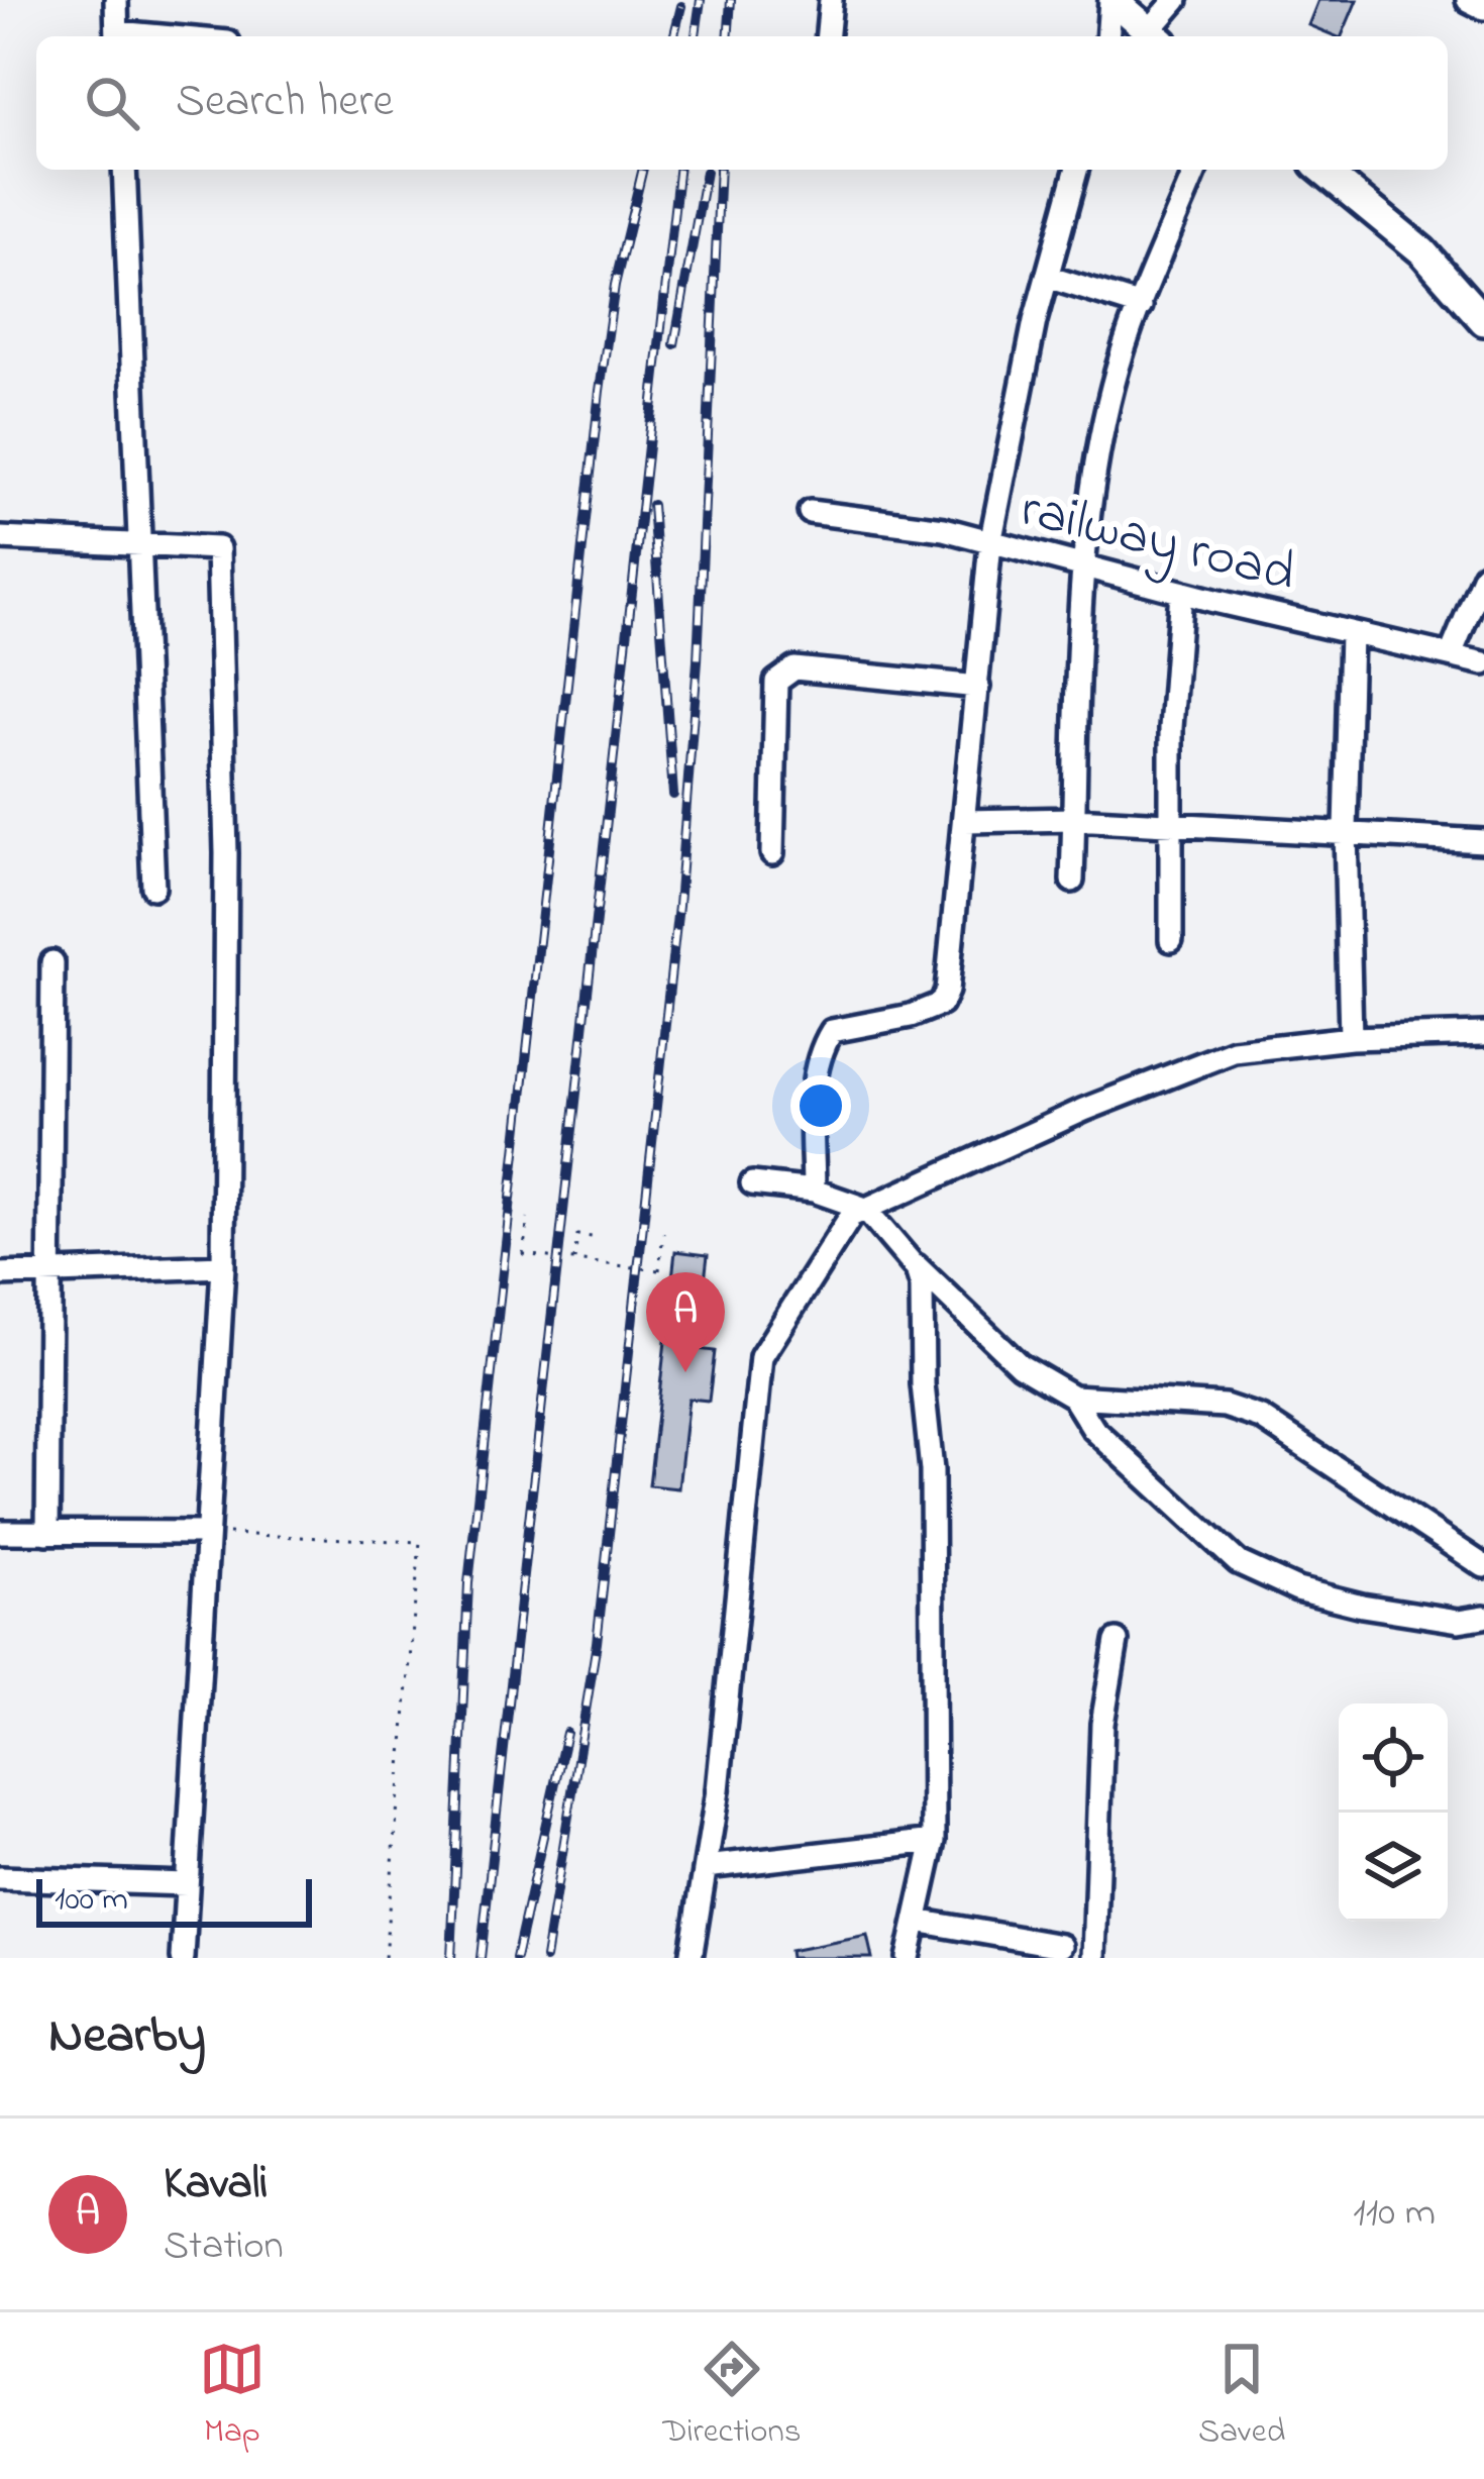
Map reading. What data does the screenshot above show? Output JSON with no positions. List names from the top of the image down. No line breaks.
{"streets":{"street":["railway road"]},"scale_bar":"100 m","page":{"search":"Search here","pins":"A","scale":"100 m","heading":"Nearby","list":[{"mark":"A","name":"Kavali","note":"Station","value":"110 m"}],"nav":["Map","Directions","Saved"]}}
